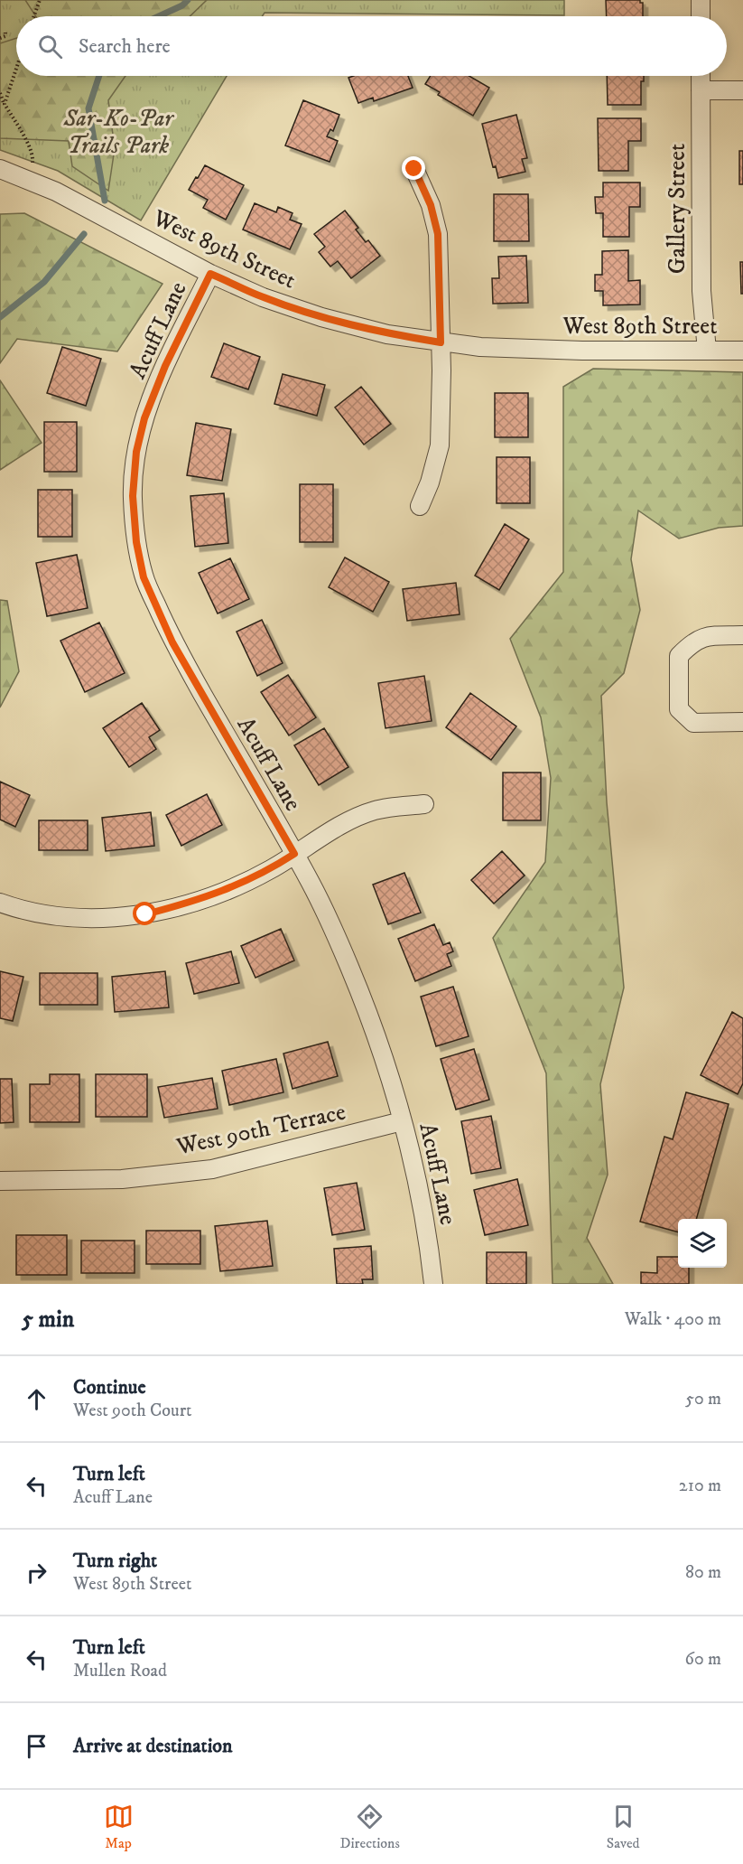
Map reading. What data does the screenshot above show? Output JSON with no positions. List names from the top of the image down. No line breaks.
{"streets":{"street":["Gallery Street","West 89th Street","Acuff Lane","West 90th Terrace"]},"crossings":[["Gallery Street","West 89th Street"],["West 89th Street","Acuff Lane"],["Acuff Lane","West 90th Terrace"]],"parks":["Sar-Ko-Par Trails Park"],"page":{"search":"Search here","heading":["5 min","Walk · 400 m"],"list":[["Continue","West 90th Court","50 m"],["Turn left","Acuff Lane","210 m"],["Turn right","West 89th Street","80 m"],["Turn left","Mullen Road","60 m"],"Arrive at destination"],"nav":["Map","Directions","Saved"]}}
